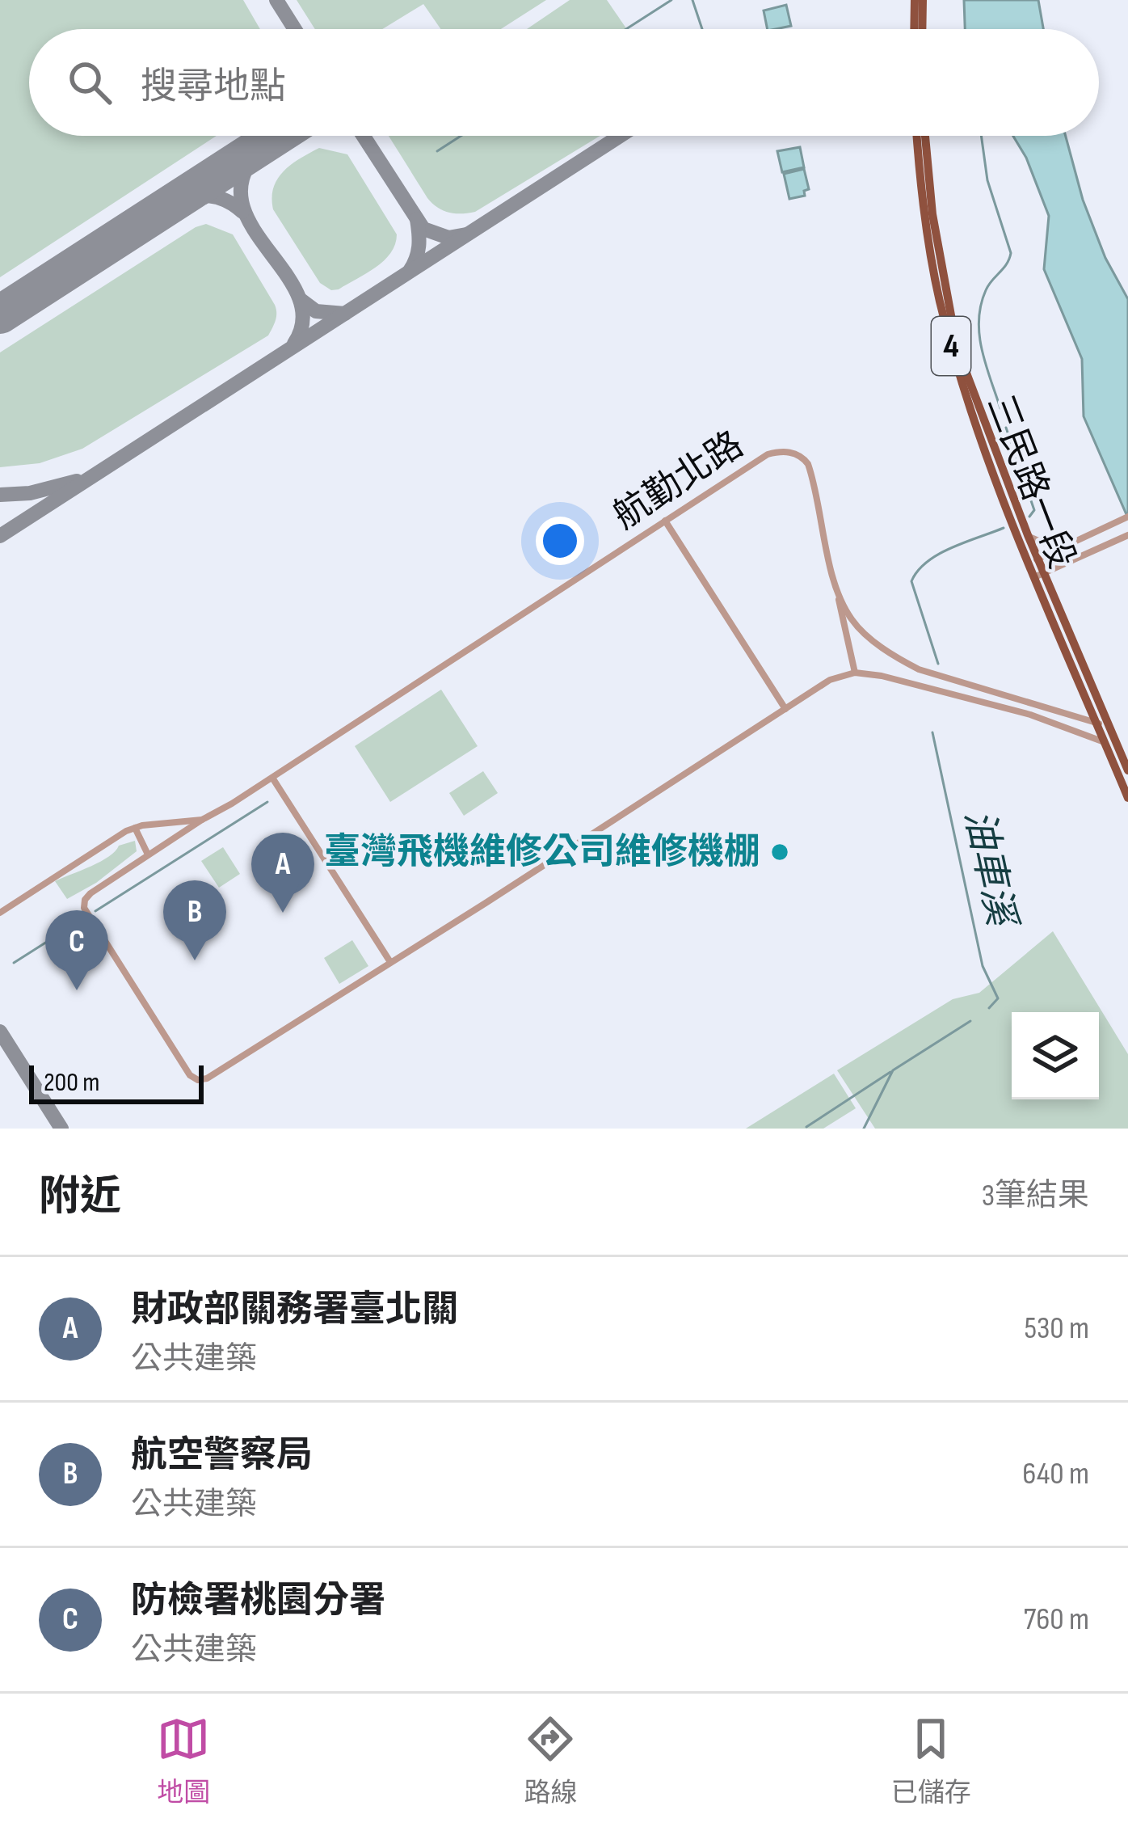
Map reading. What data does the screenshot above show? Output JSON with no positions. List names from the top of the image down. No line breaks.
{"streets":{"main road":["4","三民路一段"],"street":["航勤北路"]},"crossings":[["4","航勤北路"],["4","三民路一段"],["航勤北路","三民路一段"]],"water":["油車溪"],"places":["臺灣飛機維修公司維修機棚"],"scale_bar":"200 m","page":{"search":"搜尋地點","pins":["A","B","C"],"scale":"200 m","heading":["附近","3筆結果"],"list":[{"mark":"A","name":"財政部關務署臺北關","note":"公共建築","value":"530 m"},{"mark":"B","name":"航空警察局","note":"公共建築","value":"640 m"},{"mark":"C","name":"防檢署桃園分署","note":"公共建築","value":"760 m"}],"nav":["地圖","路線","已儲存"]}}
